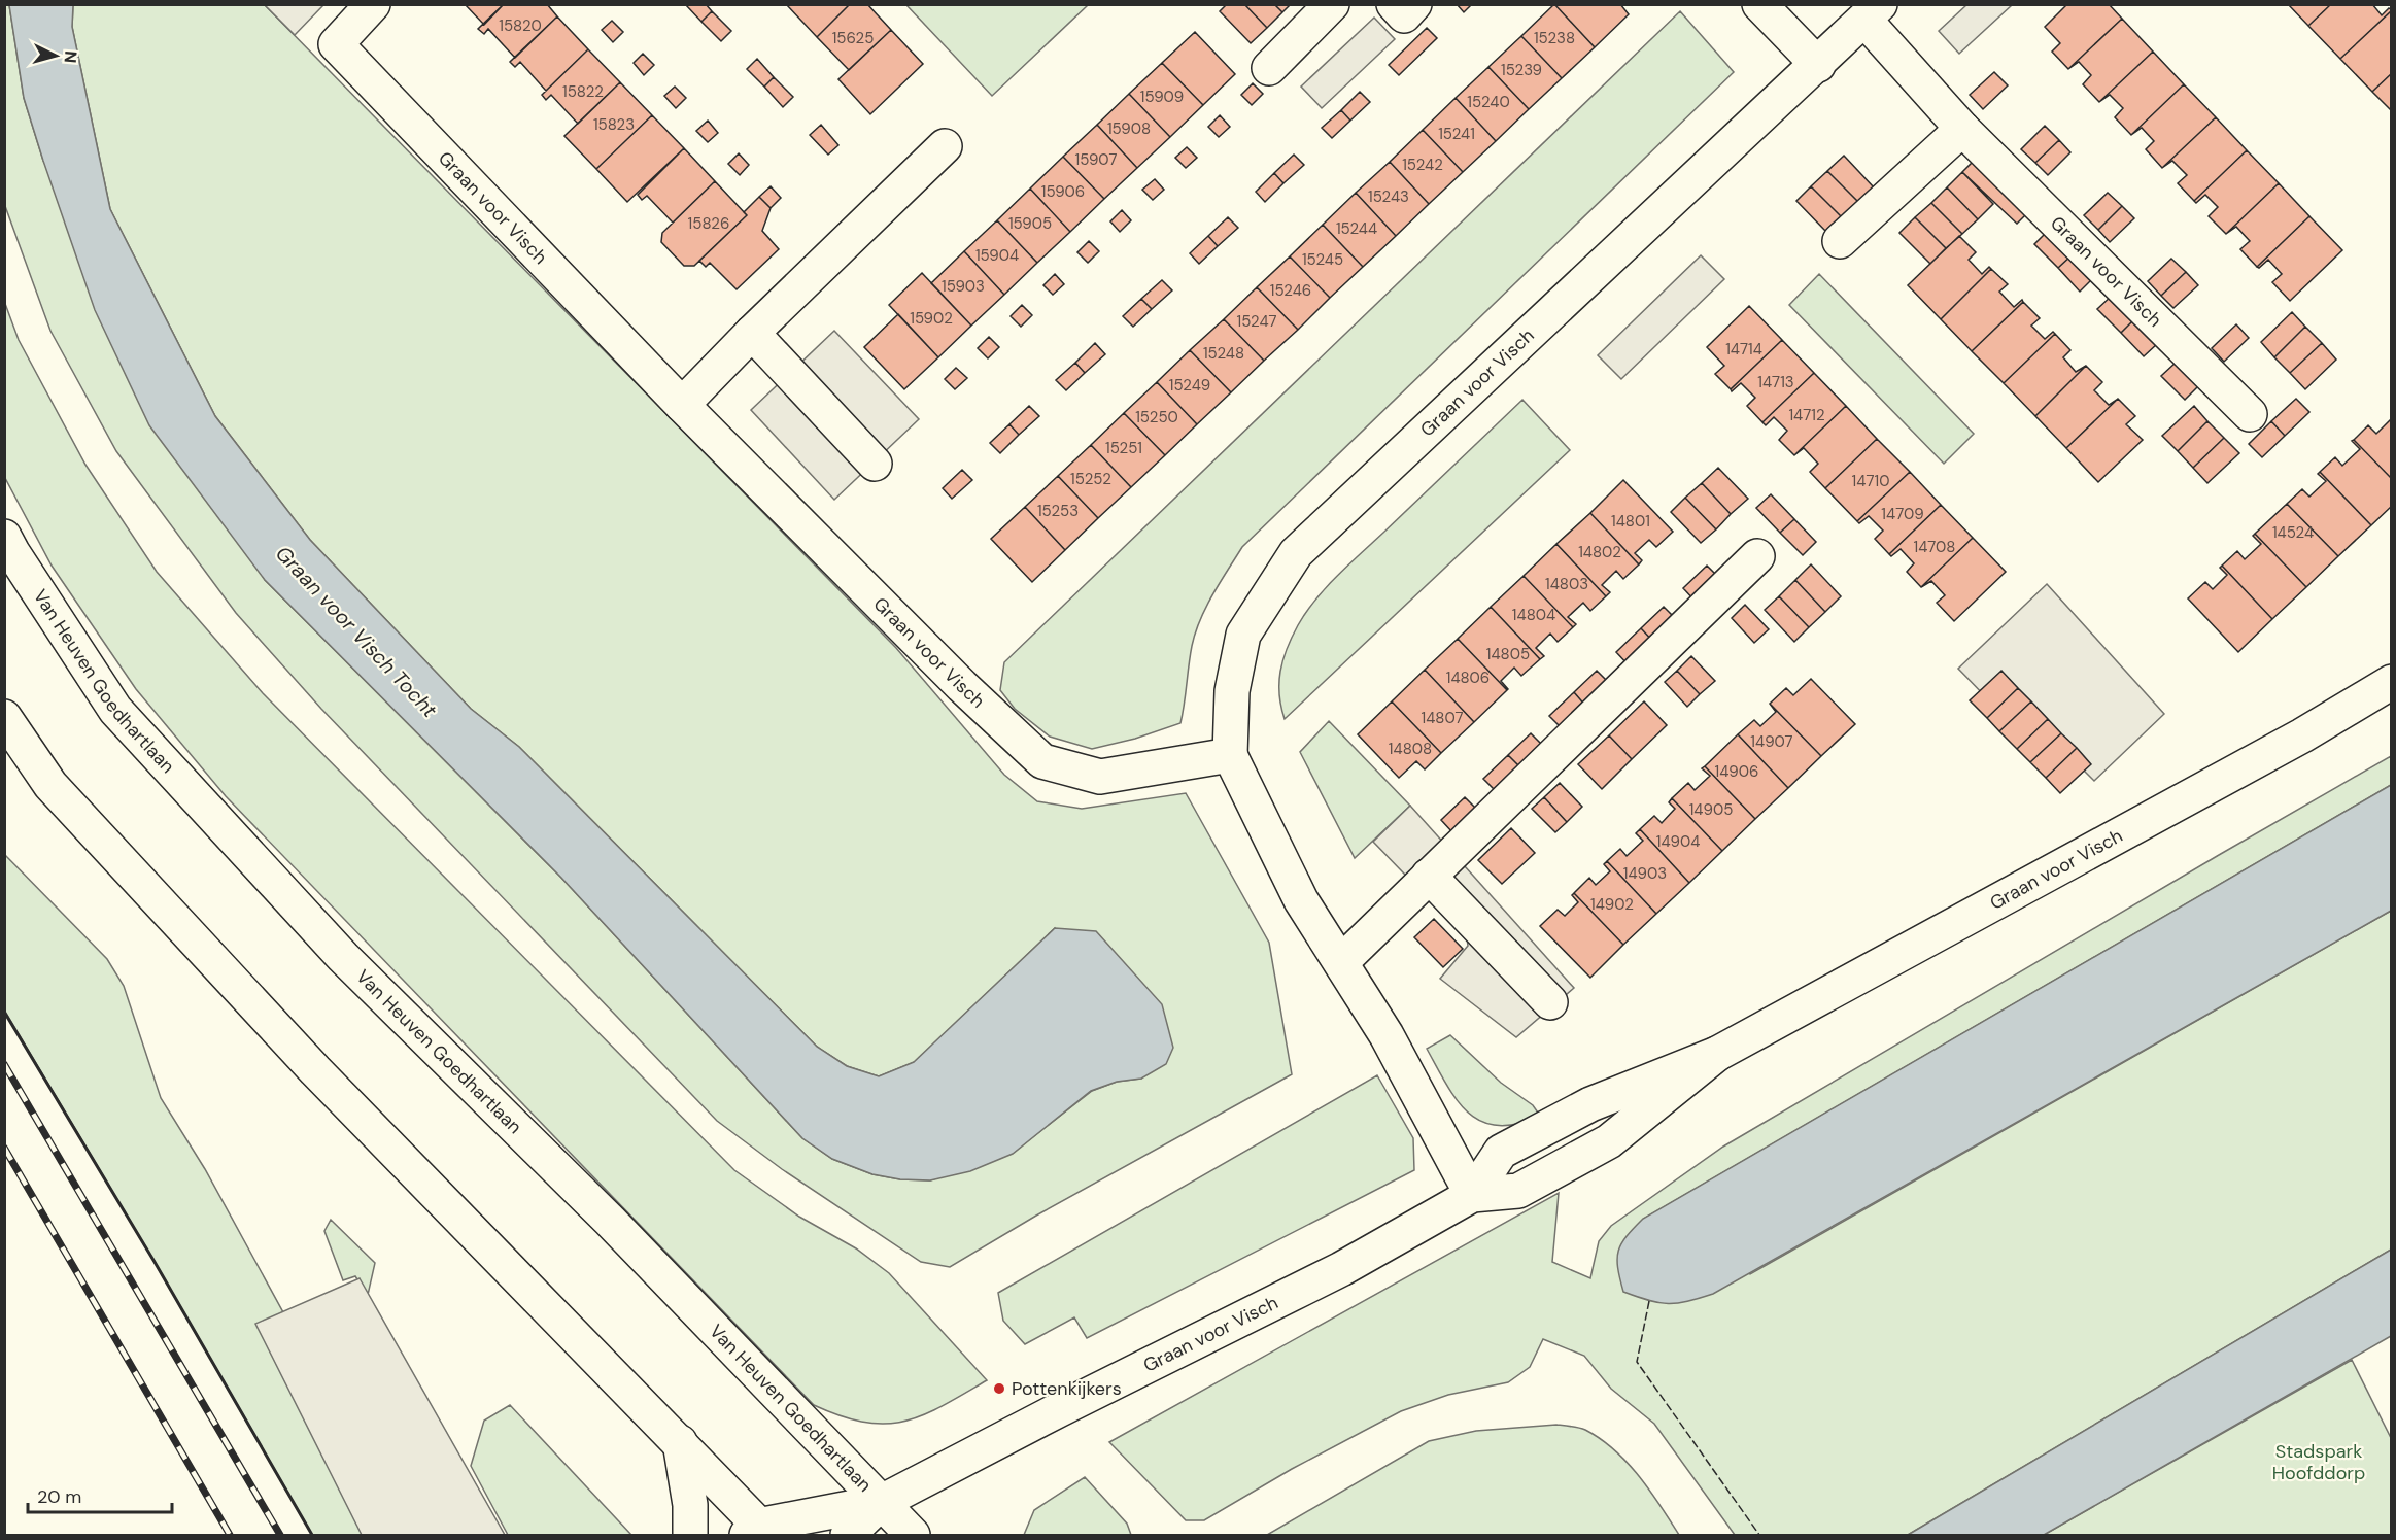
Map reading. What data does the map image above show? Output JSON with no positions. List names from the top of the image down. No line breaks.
{"streets":{"street":["Graan voor Visch","Van Heuven Goedhartlaan"]},"crossings":[["Graan voor Visch","Van Heuven Goedhartlaan"]],"water":["Graan voor Visch Tocht"],"parks":["Stadspark Hoofddorp"],"places":["Pottenkijkers"],"house_numbers":["15820","15625","15238","15239","15822","15909","15240","15823","15908","15241","15907","15242","15906","15243","15826","15905","15244","15904","15245","15903","15246","15902","15247","14714","15248","14713","15249","14712","15250","15251","15252","14710","15253","14709","14801","14524","14708","14802","14803","14804","14805","14806","14807","14907","14808","14906","14905","14904","14903","14902"],"scale_bar":"20 m","north":"right"}
